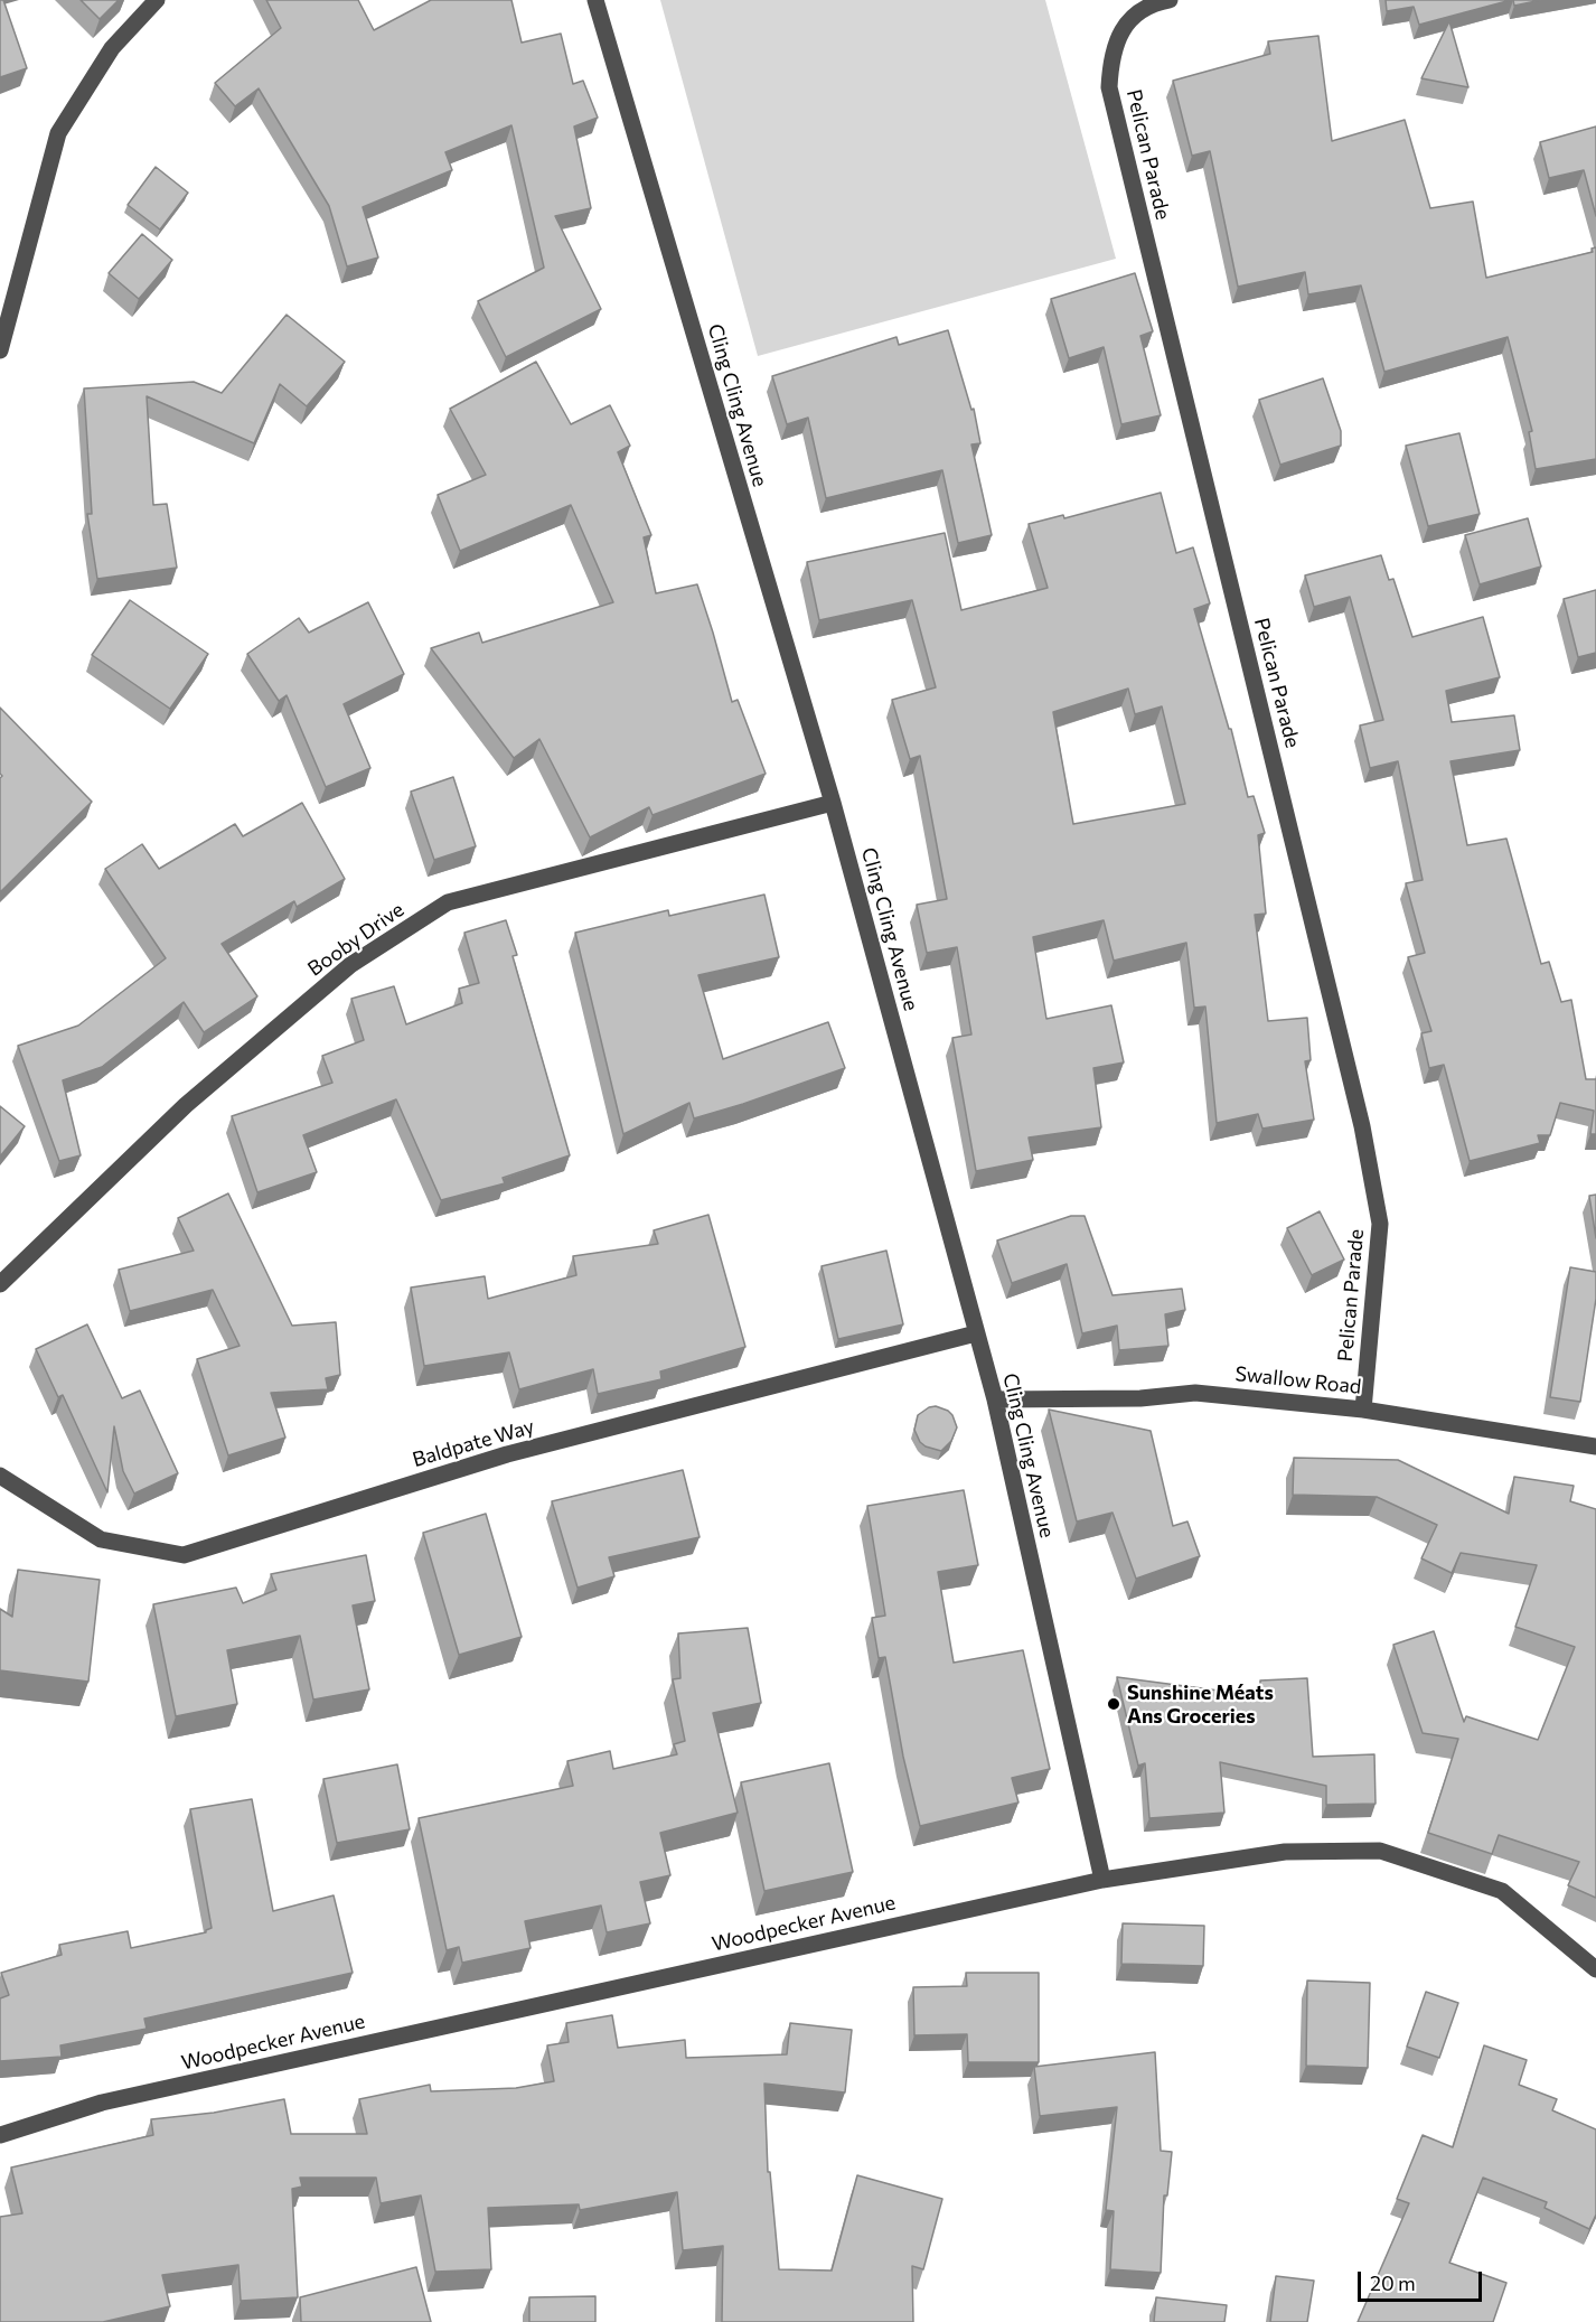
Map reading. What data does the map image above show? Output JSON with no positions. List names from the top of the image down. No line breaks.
{"streets":{"street":["Pelican Parade","Cling Cling Avenue","Booby Drive","Swallow Road","Baldpate Way","Woodpecker Avenue"]},"crossings":[["Pelican Parade","Swallow Road"],["Cling Cling Avenue","Booby Drive"],["Cling Cling Avenue","Swallow Road"],["Cling Cling Avenue","Baldpate Way"],["Cling Cling Avenue","Woodpecker Avenue"]],"places":["Sunshine Méats Ans Groceries"],"scale_bar":"20 m"}
